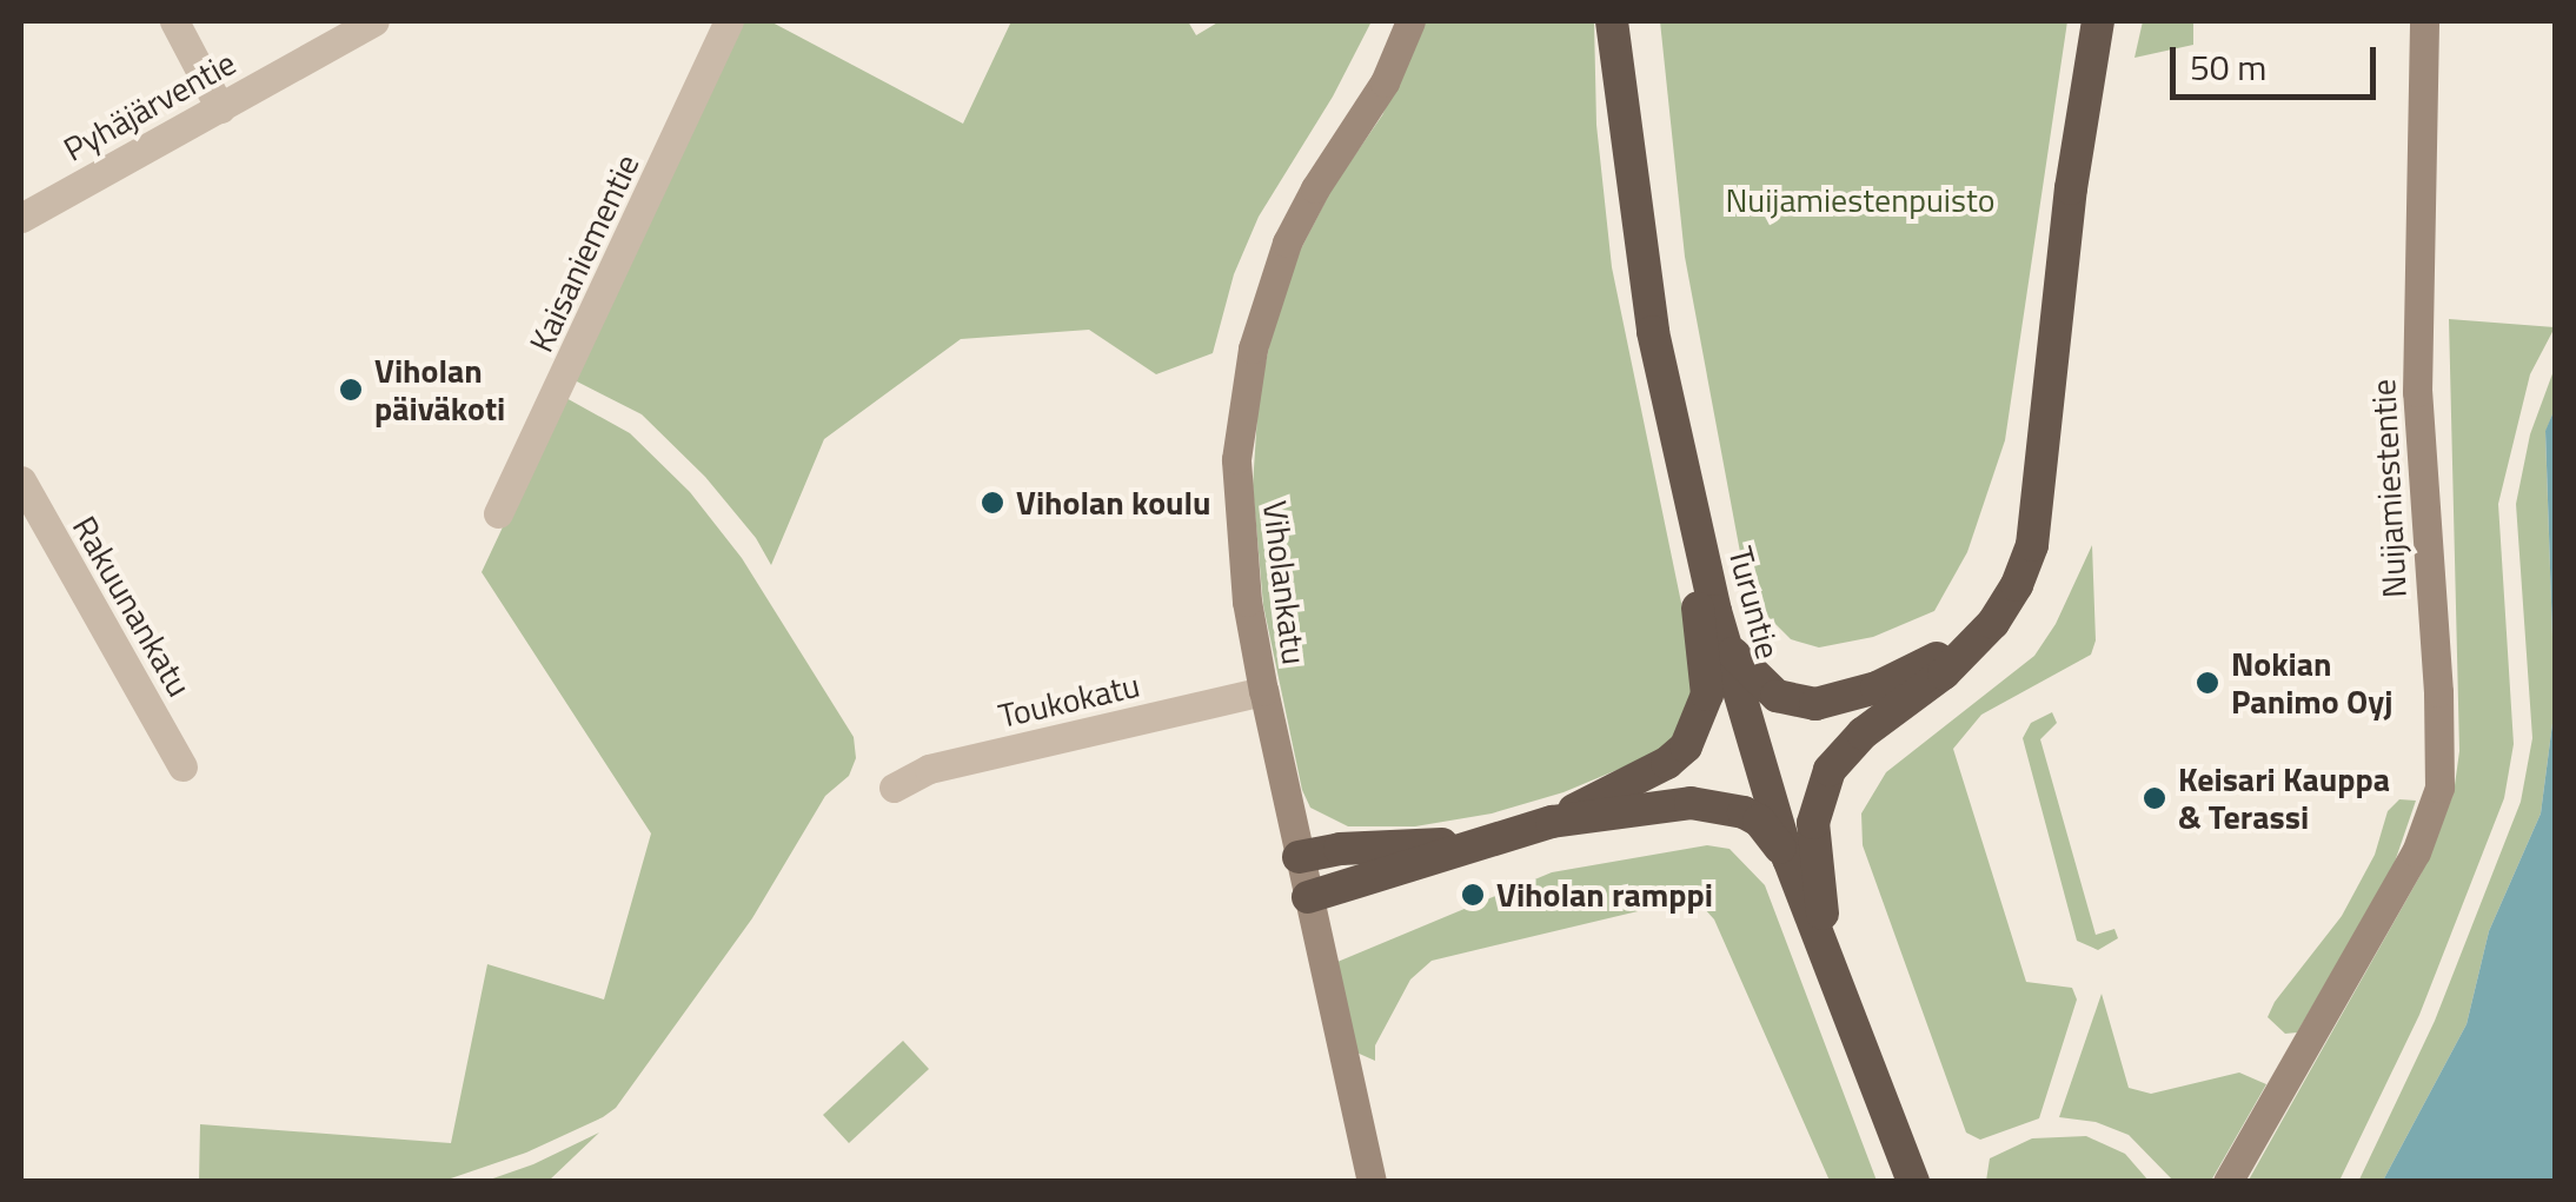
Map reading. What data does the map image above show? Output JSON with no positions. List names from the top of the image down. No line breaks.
{"streets":{"highway":["Turuntie"],"main road":["Nuijamiestentie","Viholankatu"],"street":["Pyhäjärventie","Kaisaniementie","Rakuunankatu","Toukokatu"]},"crossings":[["Viholankatu","Toukokatu"]],"parks":["Nuijamiestenpuisto"],"places":["Viholan päiväkoti","Viholan koulu","Nokian Panimo Oyj","Keisari Kauppa & Terassi","Viholan ramppi"],"scale_bar":"50 m"}
